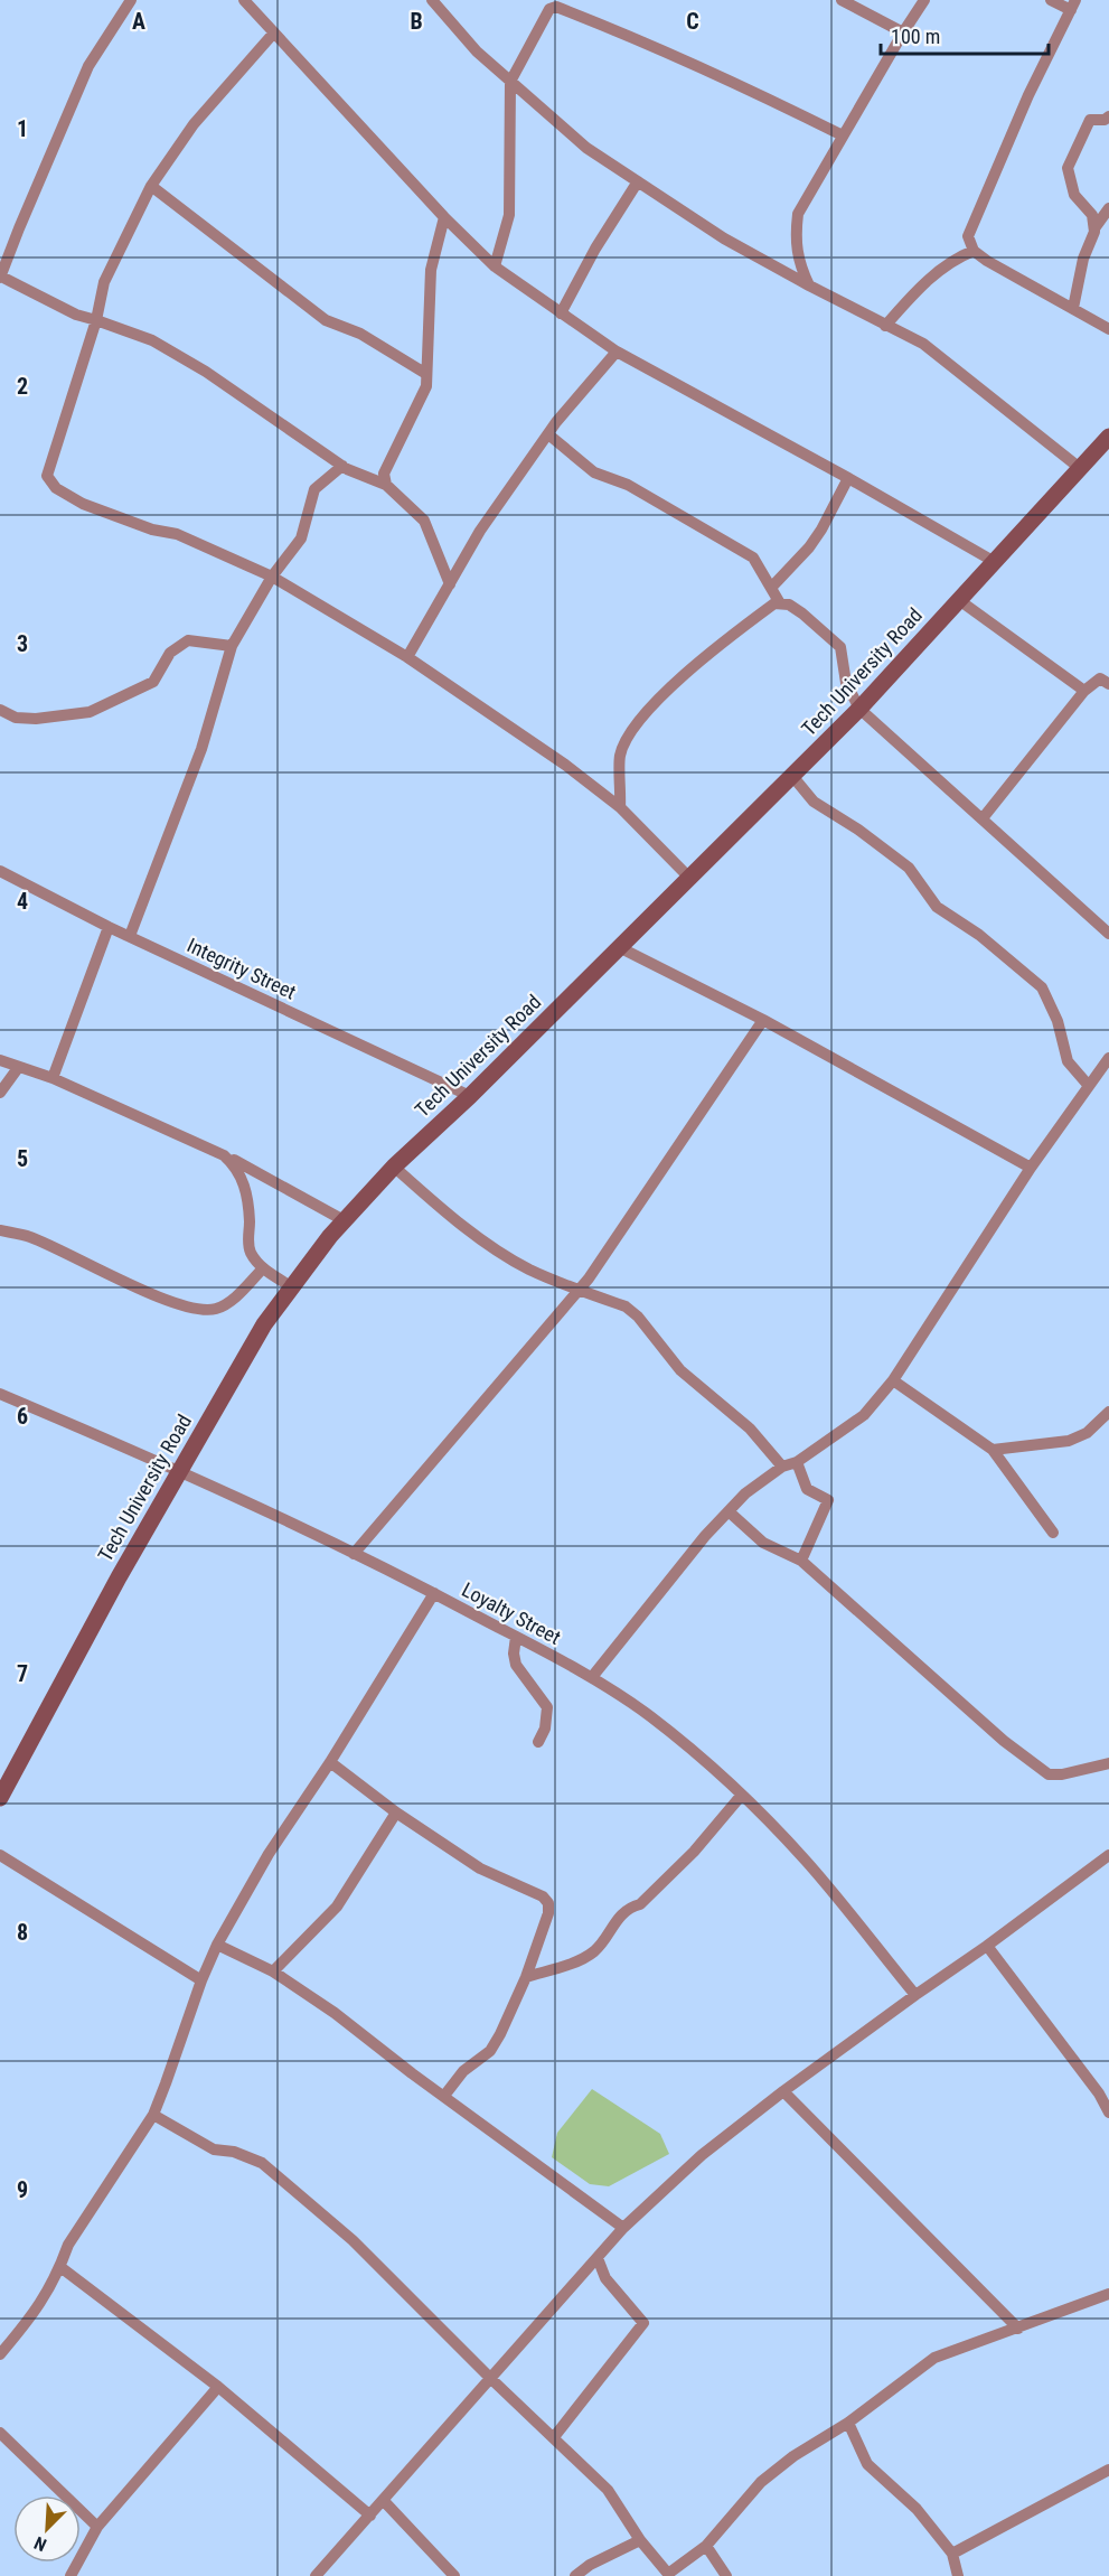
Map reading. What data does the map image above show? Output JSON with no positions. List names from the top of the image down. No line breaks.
{"streets":{"street":["Tech University Road","Integrity Street","Loyalty Street"]},"crossings":[["Tech University Road","Integrity Street"],["Tech University Road","Loyalty Street"]],"scale_bar":"100 m","north":"bottom left","grid":{"columns":["A","B","C"],"rows":["1","2","3","4","5","6","7","8","9"]}}
